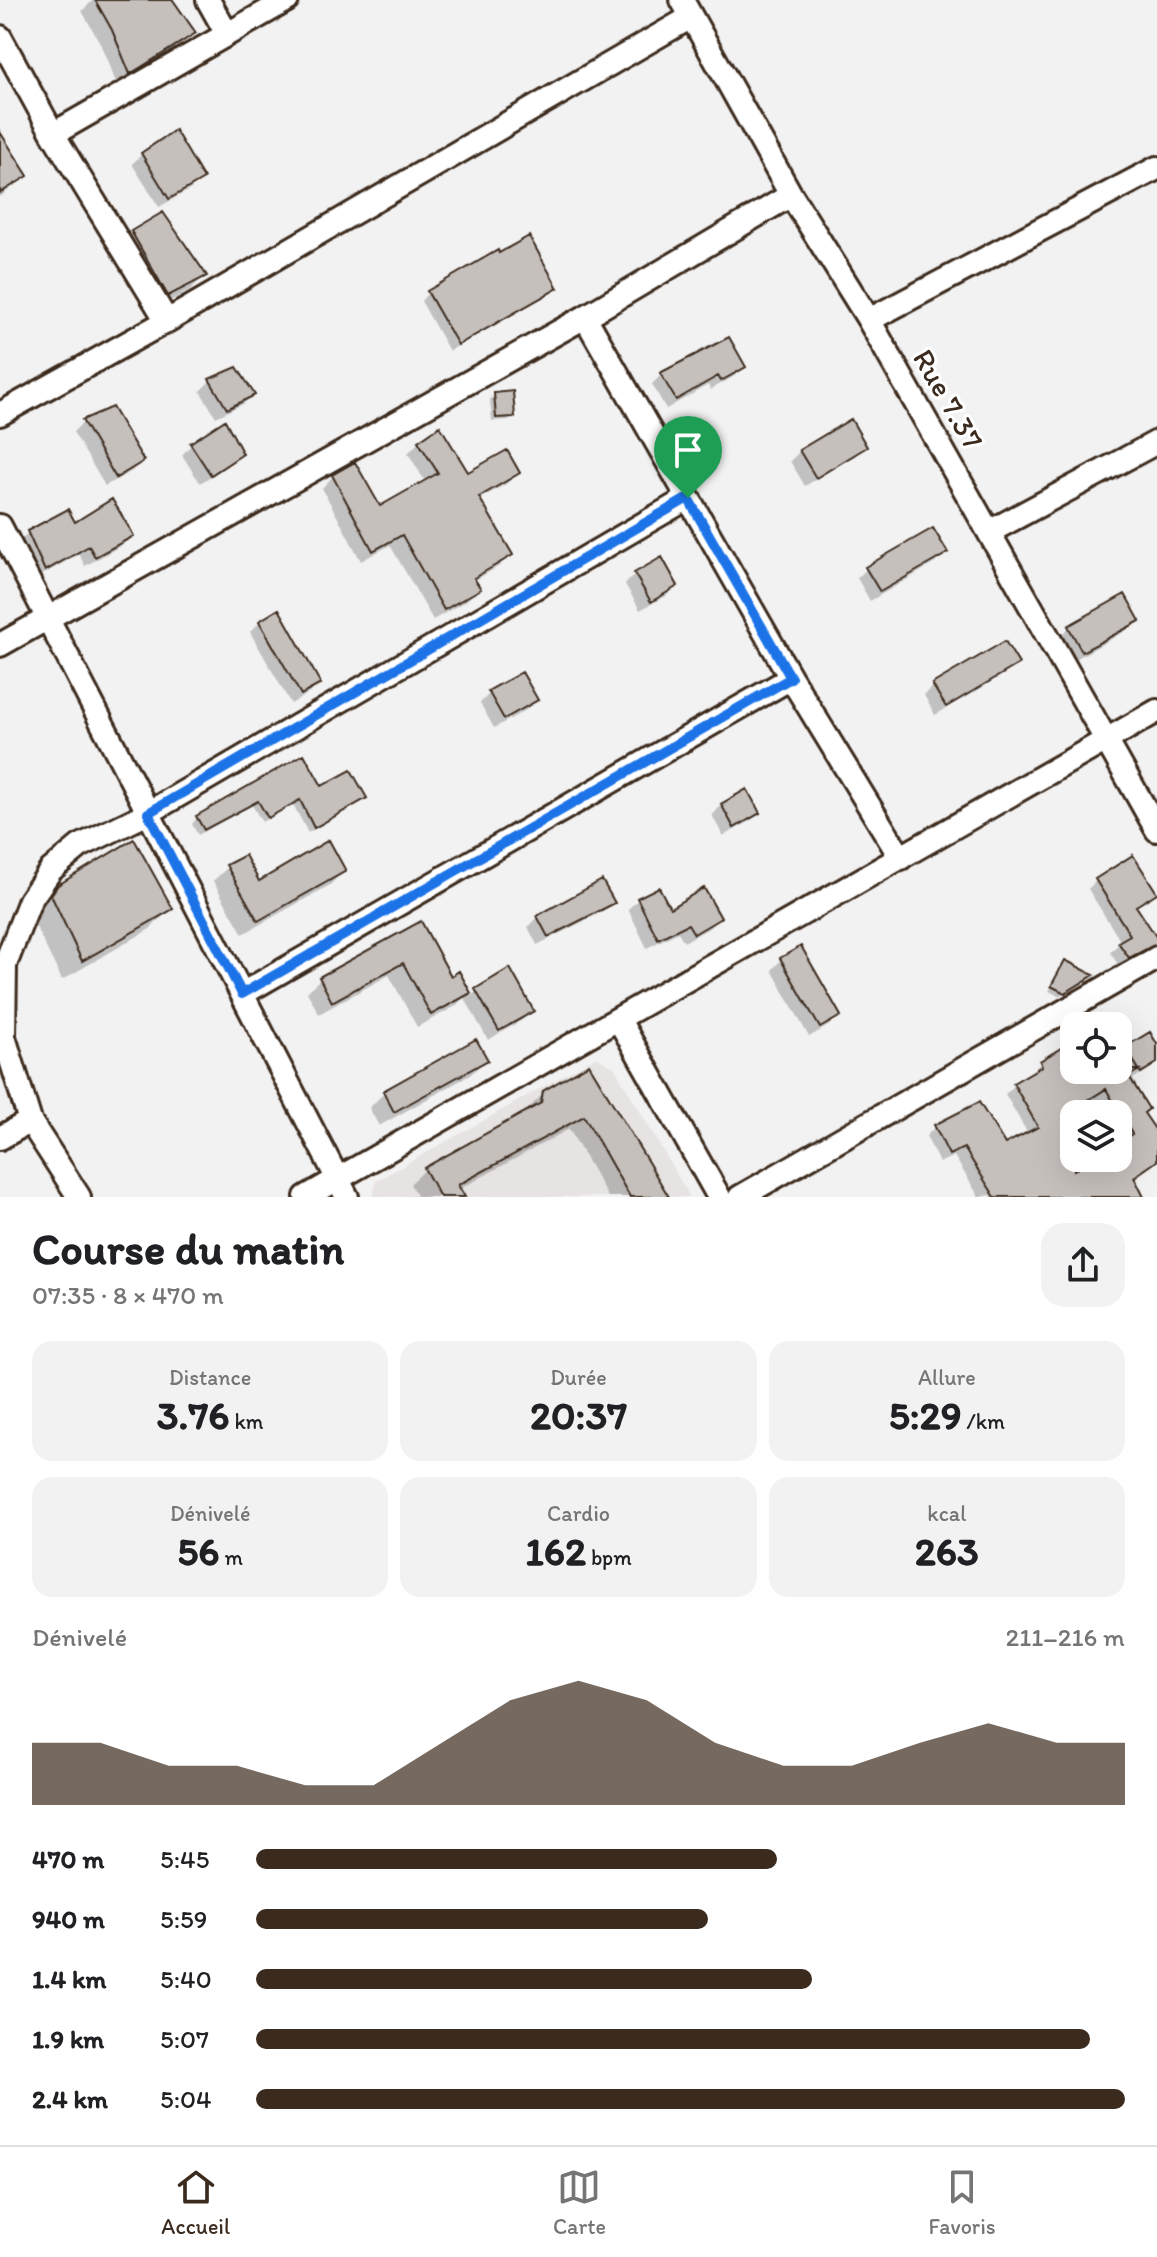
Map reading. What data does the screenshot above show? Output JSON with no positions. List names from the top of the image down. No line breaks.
{"streets":{"street":["Rue 7.37"]},"page":{"heading":["Course du matin","07:35 · 8 × 470 m"],"stats":[["Distance","3.76 km"],["Durée","20:37"],["Allure","5:29 /km"],["Dénivelé","56 m"],["Cardio","162 bpm"],["kcal","263"]],"chart":["Dénivelé","211–216 m"],"list":[{"name":"470 m","note":"5:45"},{"name":"940 m","note":"5:59"},{"name":"1.4 km","note":"5:40"},{"name":"1.9 km","note":"5:07"},{"name":"2.4 km","note":"5:04"}],"tabs":["Accueil","Carte","Favoris"]}}
